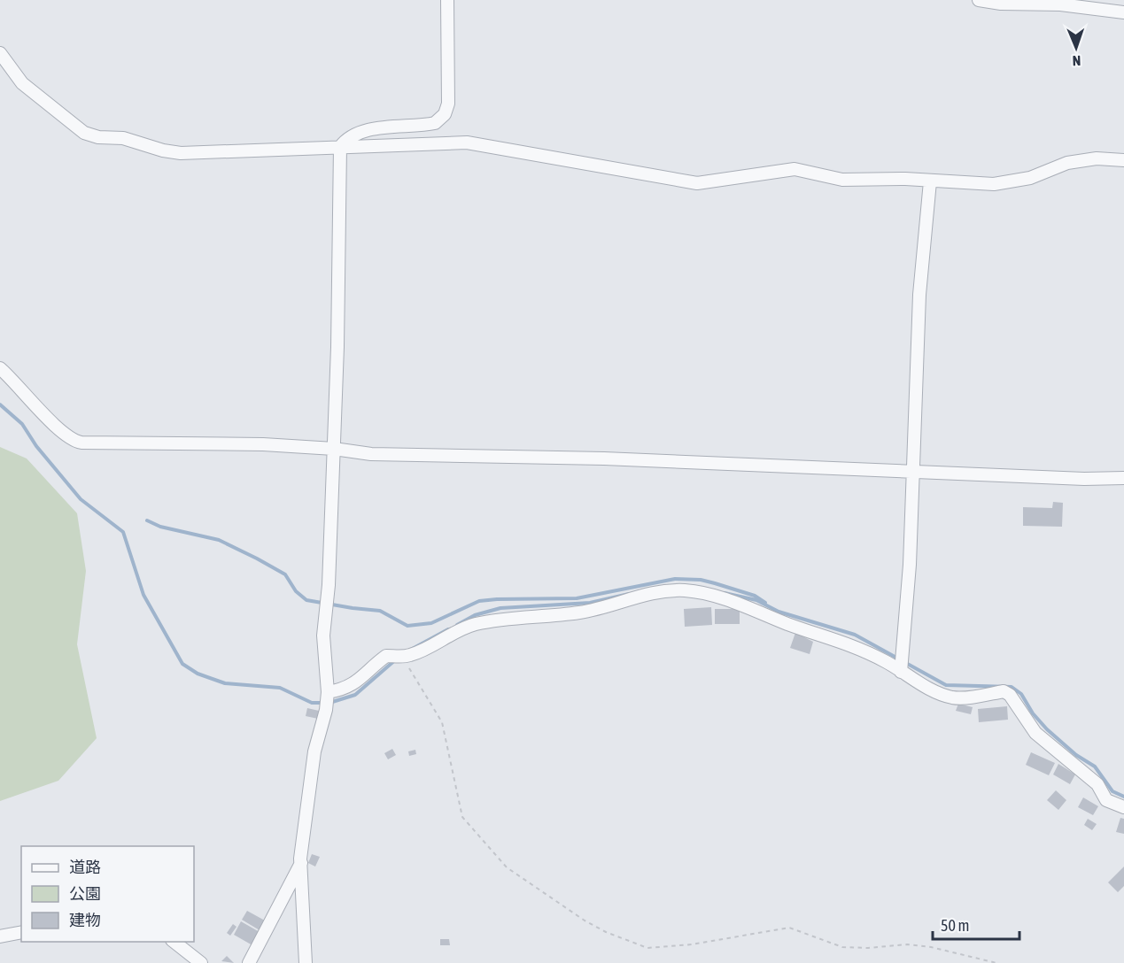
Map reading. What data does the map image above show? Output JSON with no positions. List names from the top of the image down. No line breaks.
{"legend":["道路","公園","建物"],"scale_bar":"50 m","north":"bottom"}
